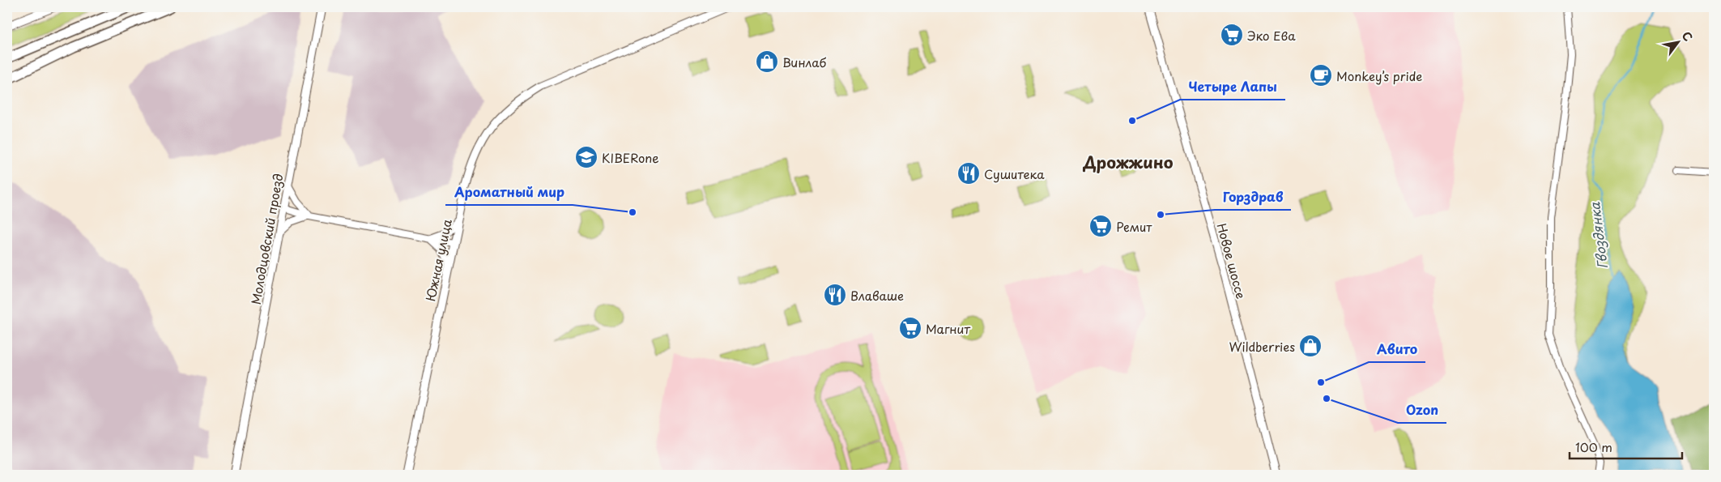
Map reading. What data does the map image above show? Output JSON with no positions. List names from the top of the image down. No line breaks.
{"streets":{"street":["Молодцовский проезд","Южная улица","Новое шоссе"]},"districts":["Дрожжино"],"water":["Гвоздянка"],"places":{"supermarket":["Эко Ева","Ремит","Магнит"],"shop":["Винлаб","Wildberries"],"cafe":["Monkey’s pride"],"other":["Четыре Лапы","Ароматный мир","Горздрав","Авито","Ozon"],"school or university":["KIBERone"],"restaurant":["Сушитека","Влаваше"]},"scale_bar":"100 m","north":"top right"}
